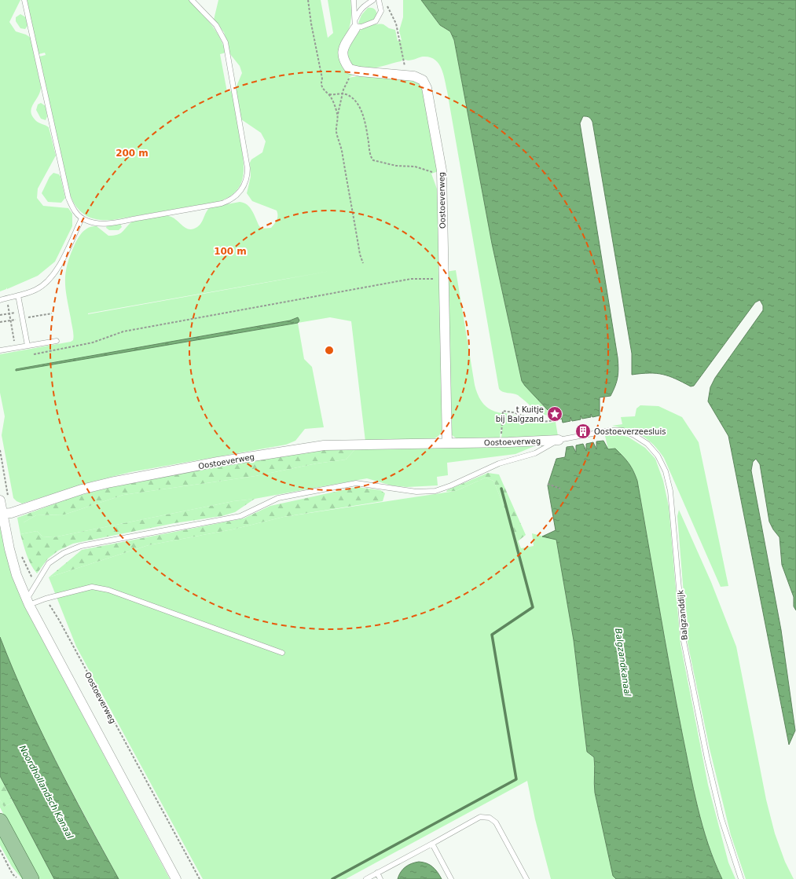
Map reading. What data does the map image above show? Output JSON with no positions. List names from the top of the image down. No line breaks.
{"streets":{"street":["Oostoeverweg"],"lane":["Balgzanddijk"]},"crossings":[["Oostoeverweg","Balgzanddijk"]],"water":["Balgzandkanaal","Noordhollandsch Kanaal"],"places":{"place":["t Kuitje bij Balgzand"],"building":["Oostoeverzeesluis"]},"rings":["200 m","100 m"]}
